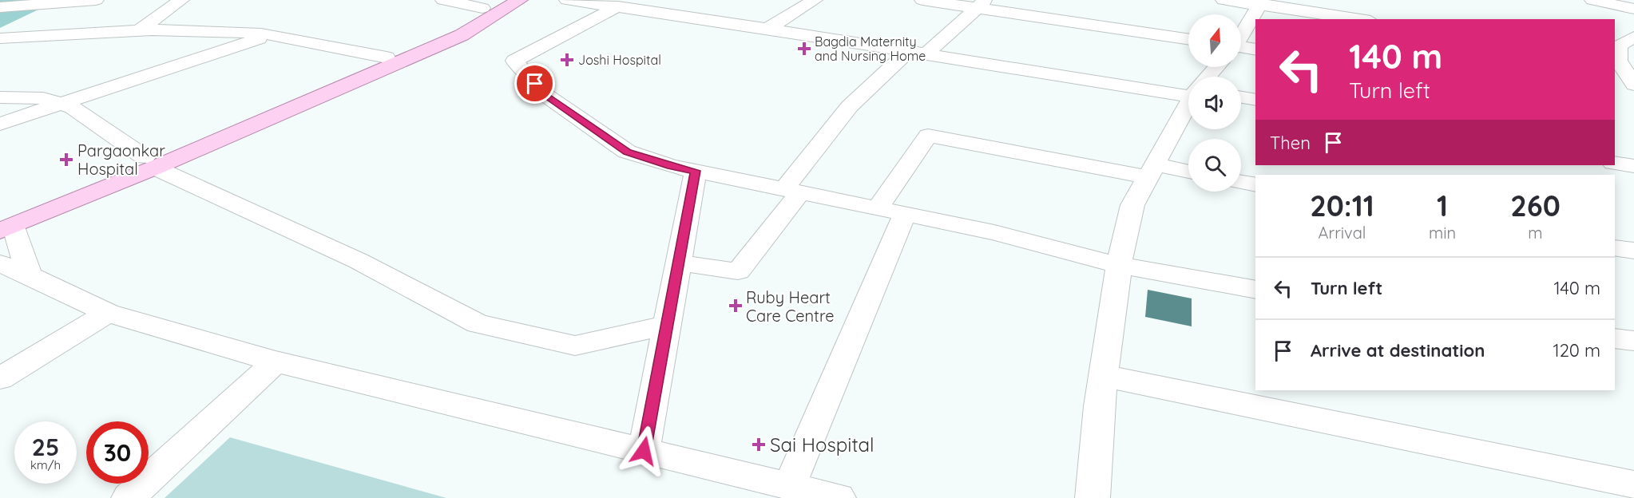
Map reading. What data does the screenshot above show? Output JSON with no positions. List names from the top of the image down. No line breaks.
{"places":{"health":["Bagdia Maternity and Nursing Home","Joshi Hospital","Pargaonkar Hospital","Ruby Heart Care Centre","Sai Hospital"]},"north":"top","page":{"turn":["140 m","Turn left"],"then":"Then","eta":["20:11","Arrival","1","min","260","m"],"list":[{"name":"Turn left","value":"140 m"},{"name":"Arrive at destination","value":"120 m"}],"speed":"25 km/h","limit":"30"}}
